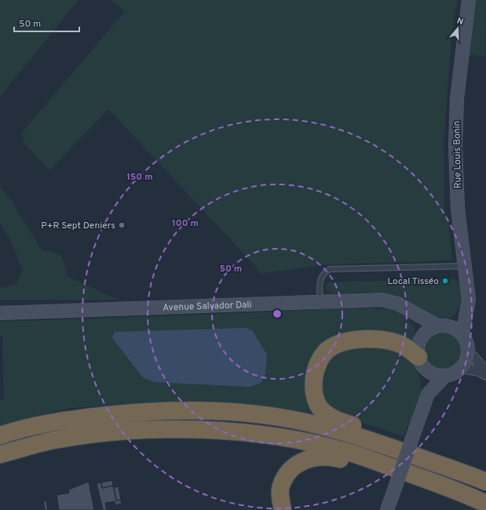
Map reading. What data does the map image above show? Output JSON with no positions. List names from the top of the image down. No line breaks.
{"streets":{"street":["Rue Louis Bonin","Avenue Salvador Dali"]},"crossings":[["Rue Louis Bonin","Avenue Salvador Dali"]],"places":["P+R Sept Deniers","Local Tisséo"],"scale_bar":"50 m","north":"top","rings":["150 m","100 m","50 m"]}
